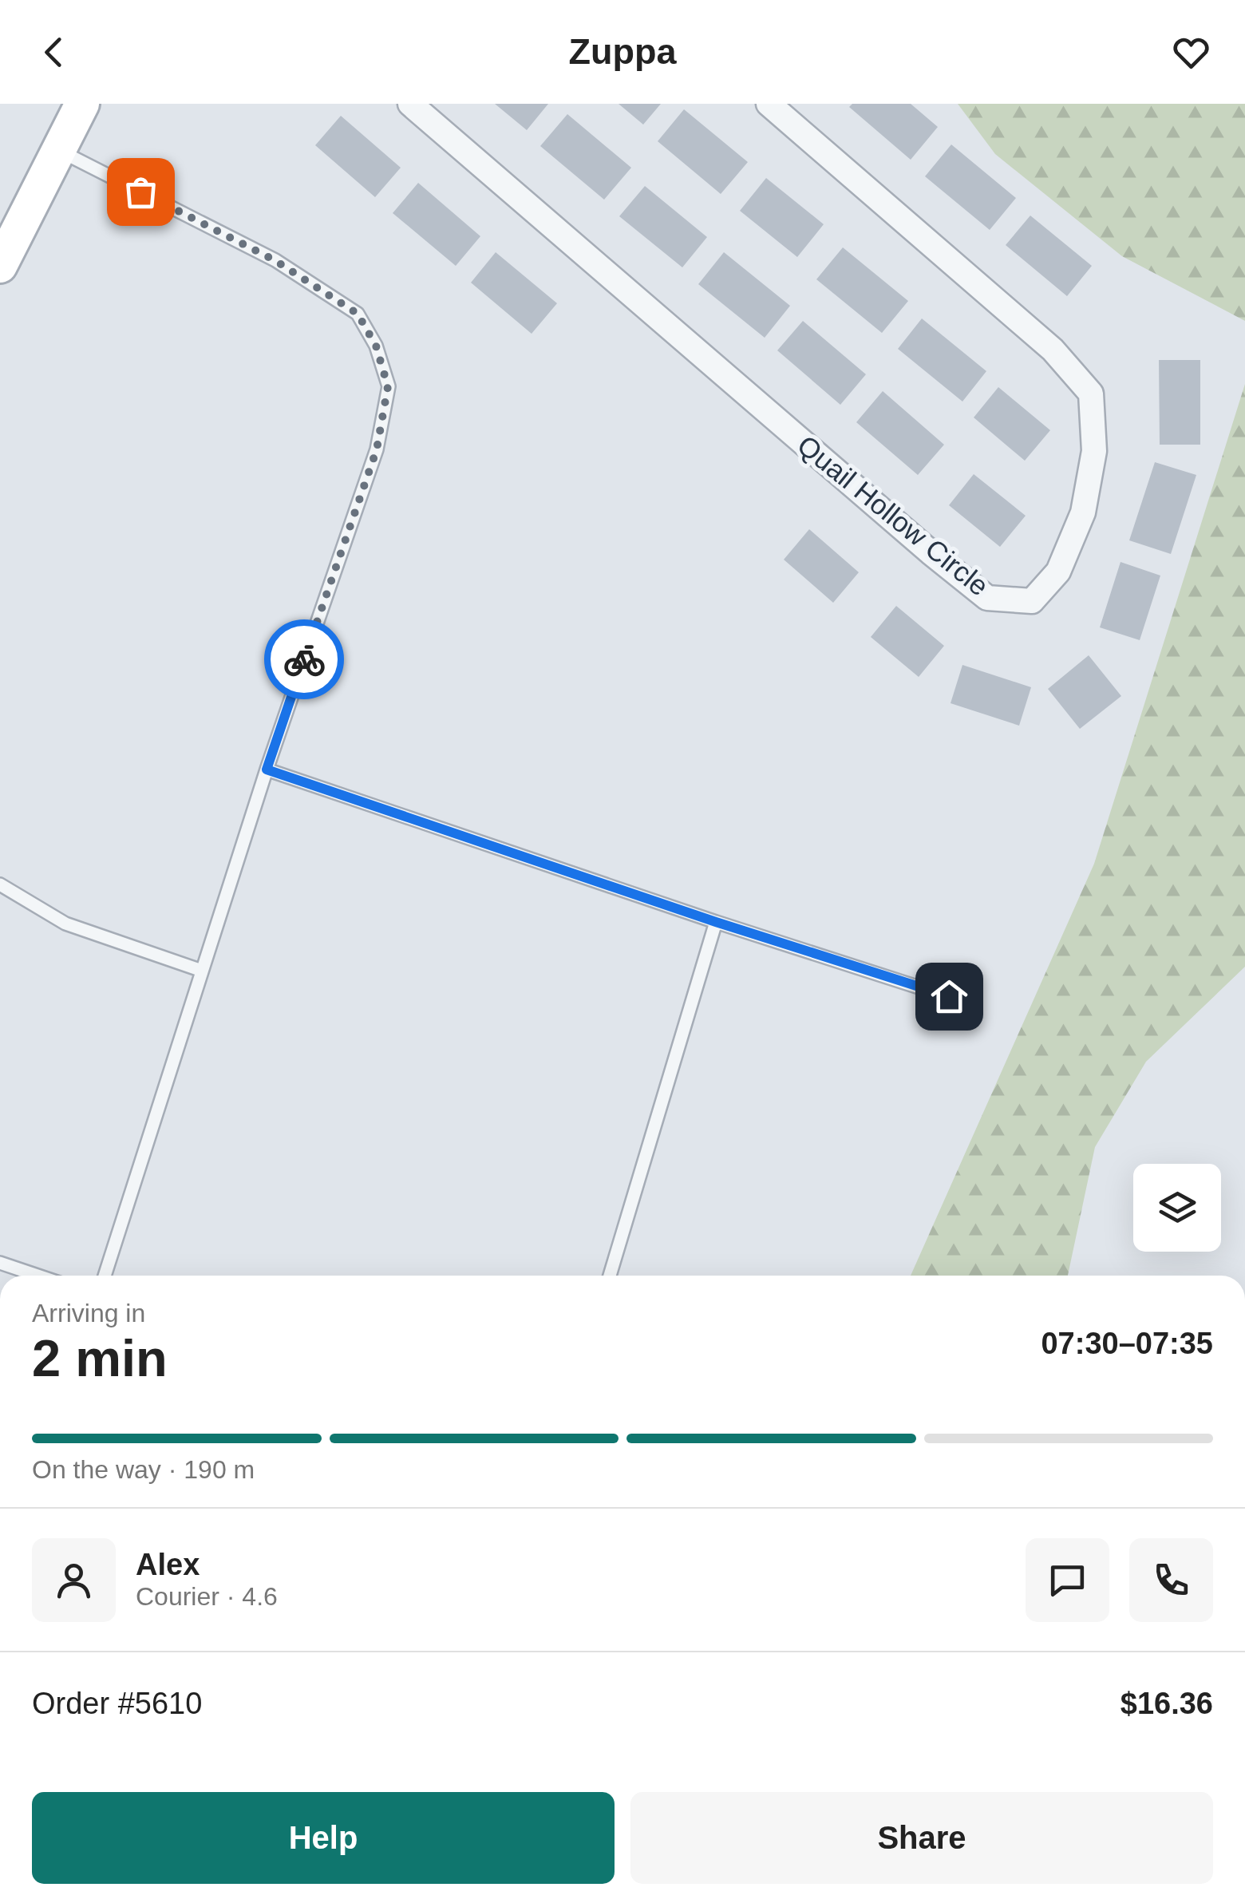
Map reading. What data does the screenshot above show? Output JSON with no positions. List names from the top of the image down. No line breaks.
{"streets":{"street":["Quail Hollow Circle"]},"page":{"header":"Zuppa","heading":["2 min","Arriving in","07:30–07:35"],"panel":["Alex","Courier · 4.6","Order #5610","$16.36"],"bar":"On the way · 190 m","buttons":["Help","Share"]}}
